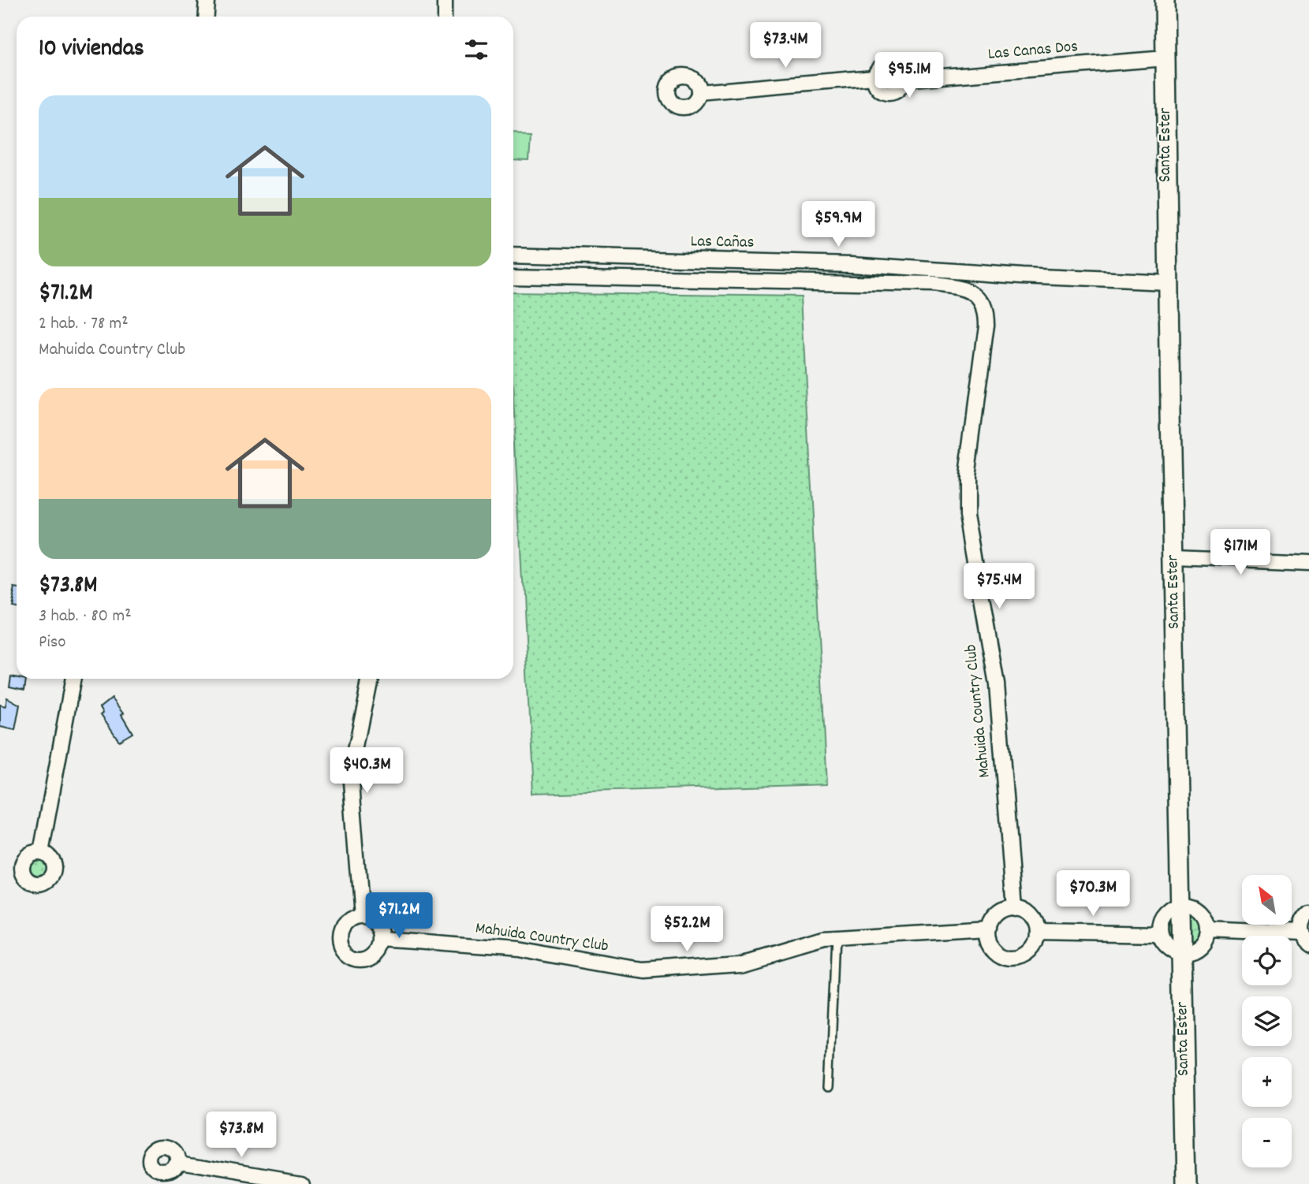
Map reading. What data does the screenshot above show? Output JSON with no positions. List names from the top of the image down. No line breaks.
{"streets":{"street":["Las Canas Dos","Santa Ester","Las Cañas","Mahuida Country Club"]},"crossings":[["Las Canas Dos","Santa Ester"],["Santa Ester","Las Cañas"]],"north":"top left","page":{"heading":"10 viviendas","price":["$73.4M","$95.1M","$59.9M","$171M","$75.4M","$40.3M","$70.3M","$71.2M","$52.2M","$73.8M"],"list":[{"name":"$71.2M","note":"2 hab. · 78 m² · Mahuida Country Club"},{"name":"$73.8M","note":"3 hab. · 80 m² · Piso"}],"map_buttons":["+","−"]}}
